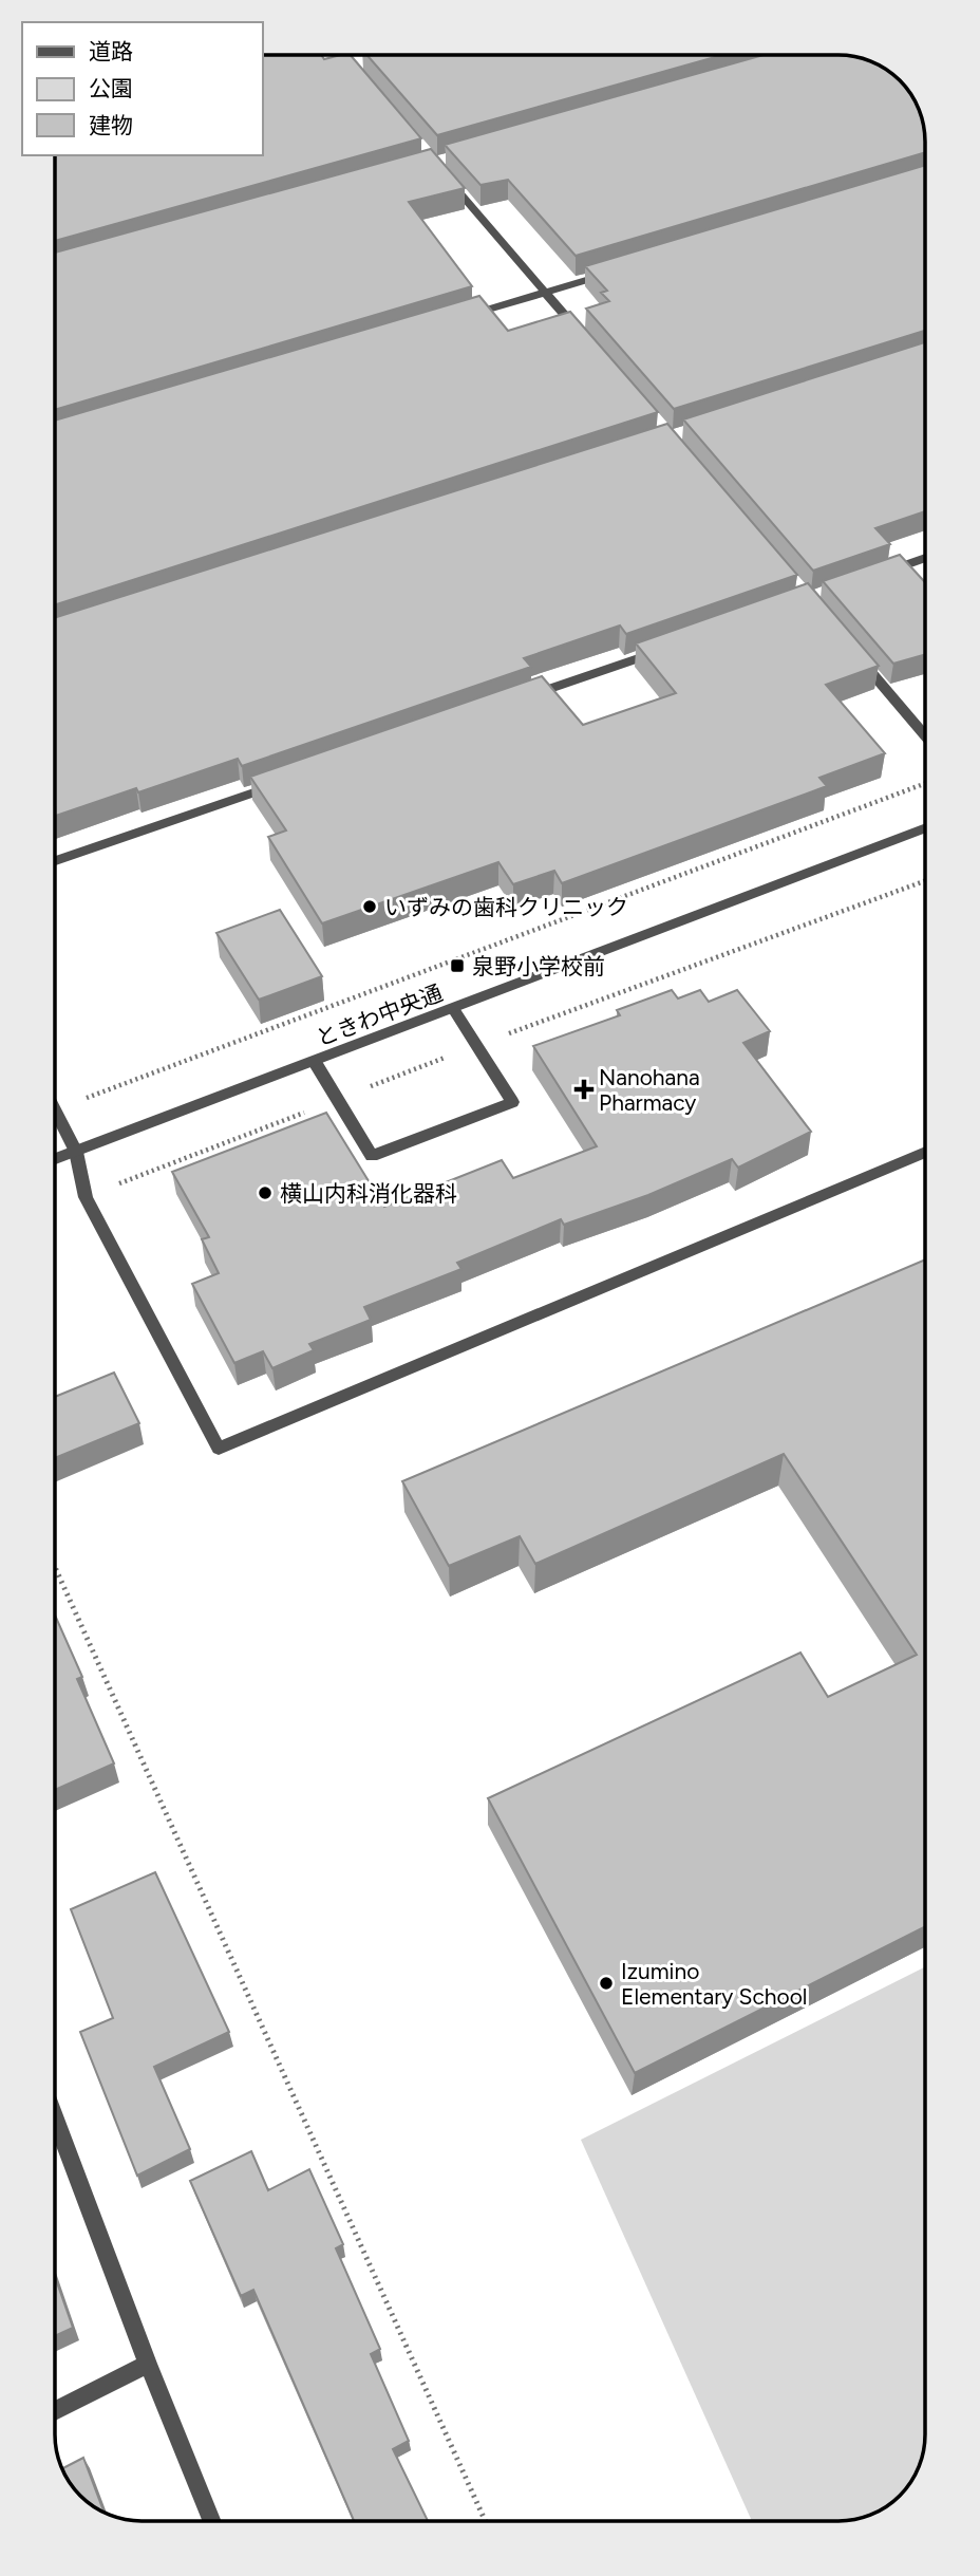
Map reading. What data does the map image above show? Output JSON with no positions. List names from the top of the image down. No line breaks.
{"streets":{"street":["ときわ中央通"]},"places":{"other":["いずみの歯科クリニック","横山内科消化器科","Izumino Elementary School"],"transit":["泉野小学校前"],"health":["Nanohana Pharmacy"]},"legend":["道路","公園","建物"]}
